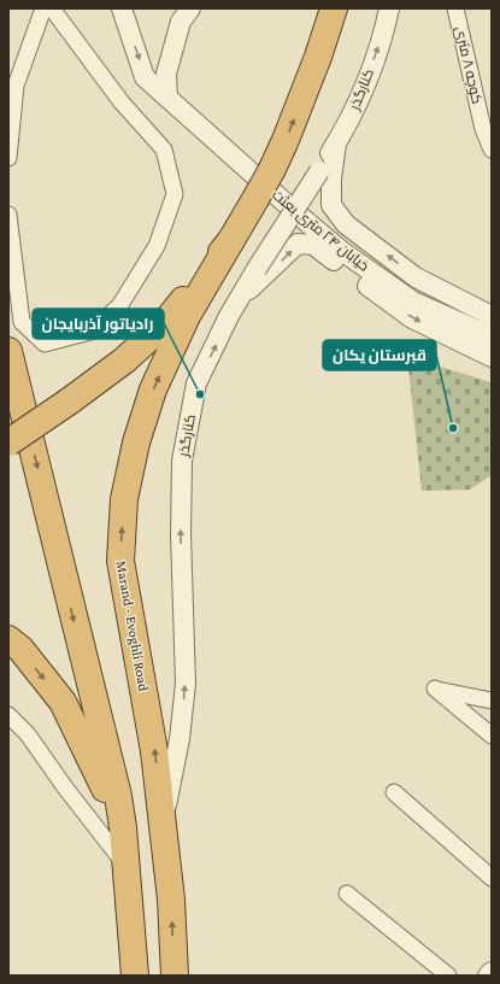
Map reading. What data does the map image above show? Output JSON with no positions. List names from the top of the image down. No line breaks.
{"streets":{"highway":["Marand - Evoghli Road"],"street":["کوچه ۸ متری","کنارگذر","خیابان ۲۴ متری بعثت"]},"crossings":[["کنارگذر","Marand - Evoghli Road"]],"one_way":["کنارگذر"],"places":["رادیاتور آذربایجان","قبرستان یکان"]}
